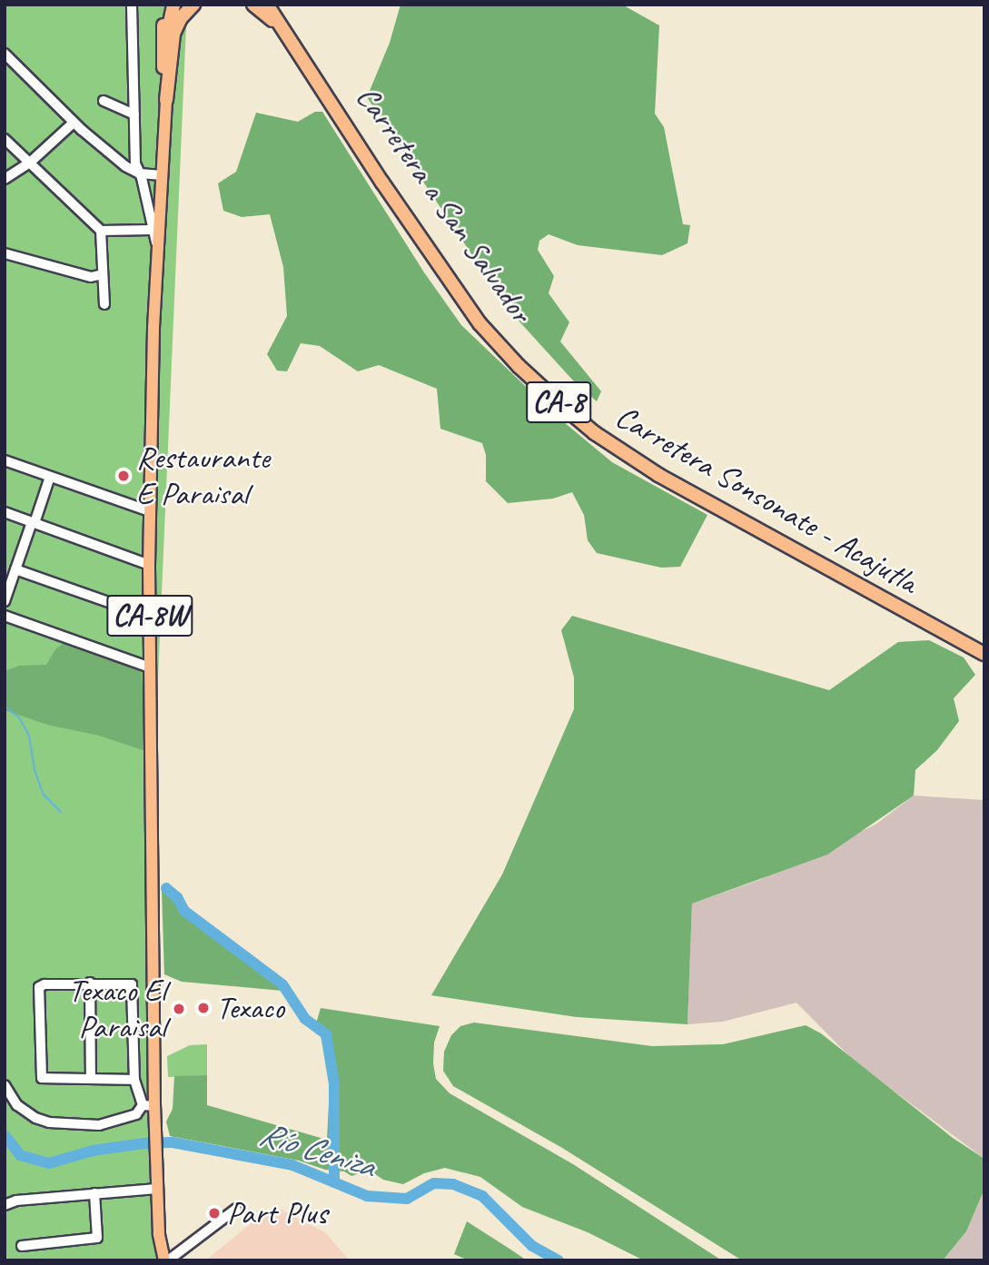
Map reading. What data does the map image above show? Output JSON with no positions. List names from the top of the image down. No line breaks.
{"streets":{"highway":["Carretera a San Salvador","CA-8","Carretera Sonsonate - Acajutla"],"main road":["CA-8W"]},"water":["Río Ceniza"],"places":["Restaurante E Paraisal","Texaco","Texaco El Paraisal","Part Plus"]}
